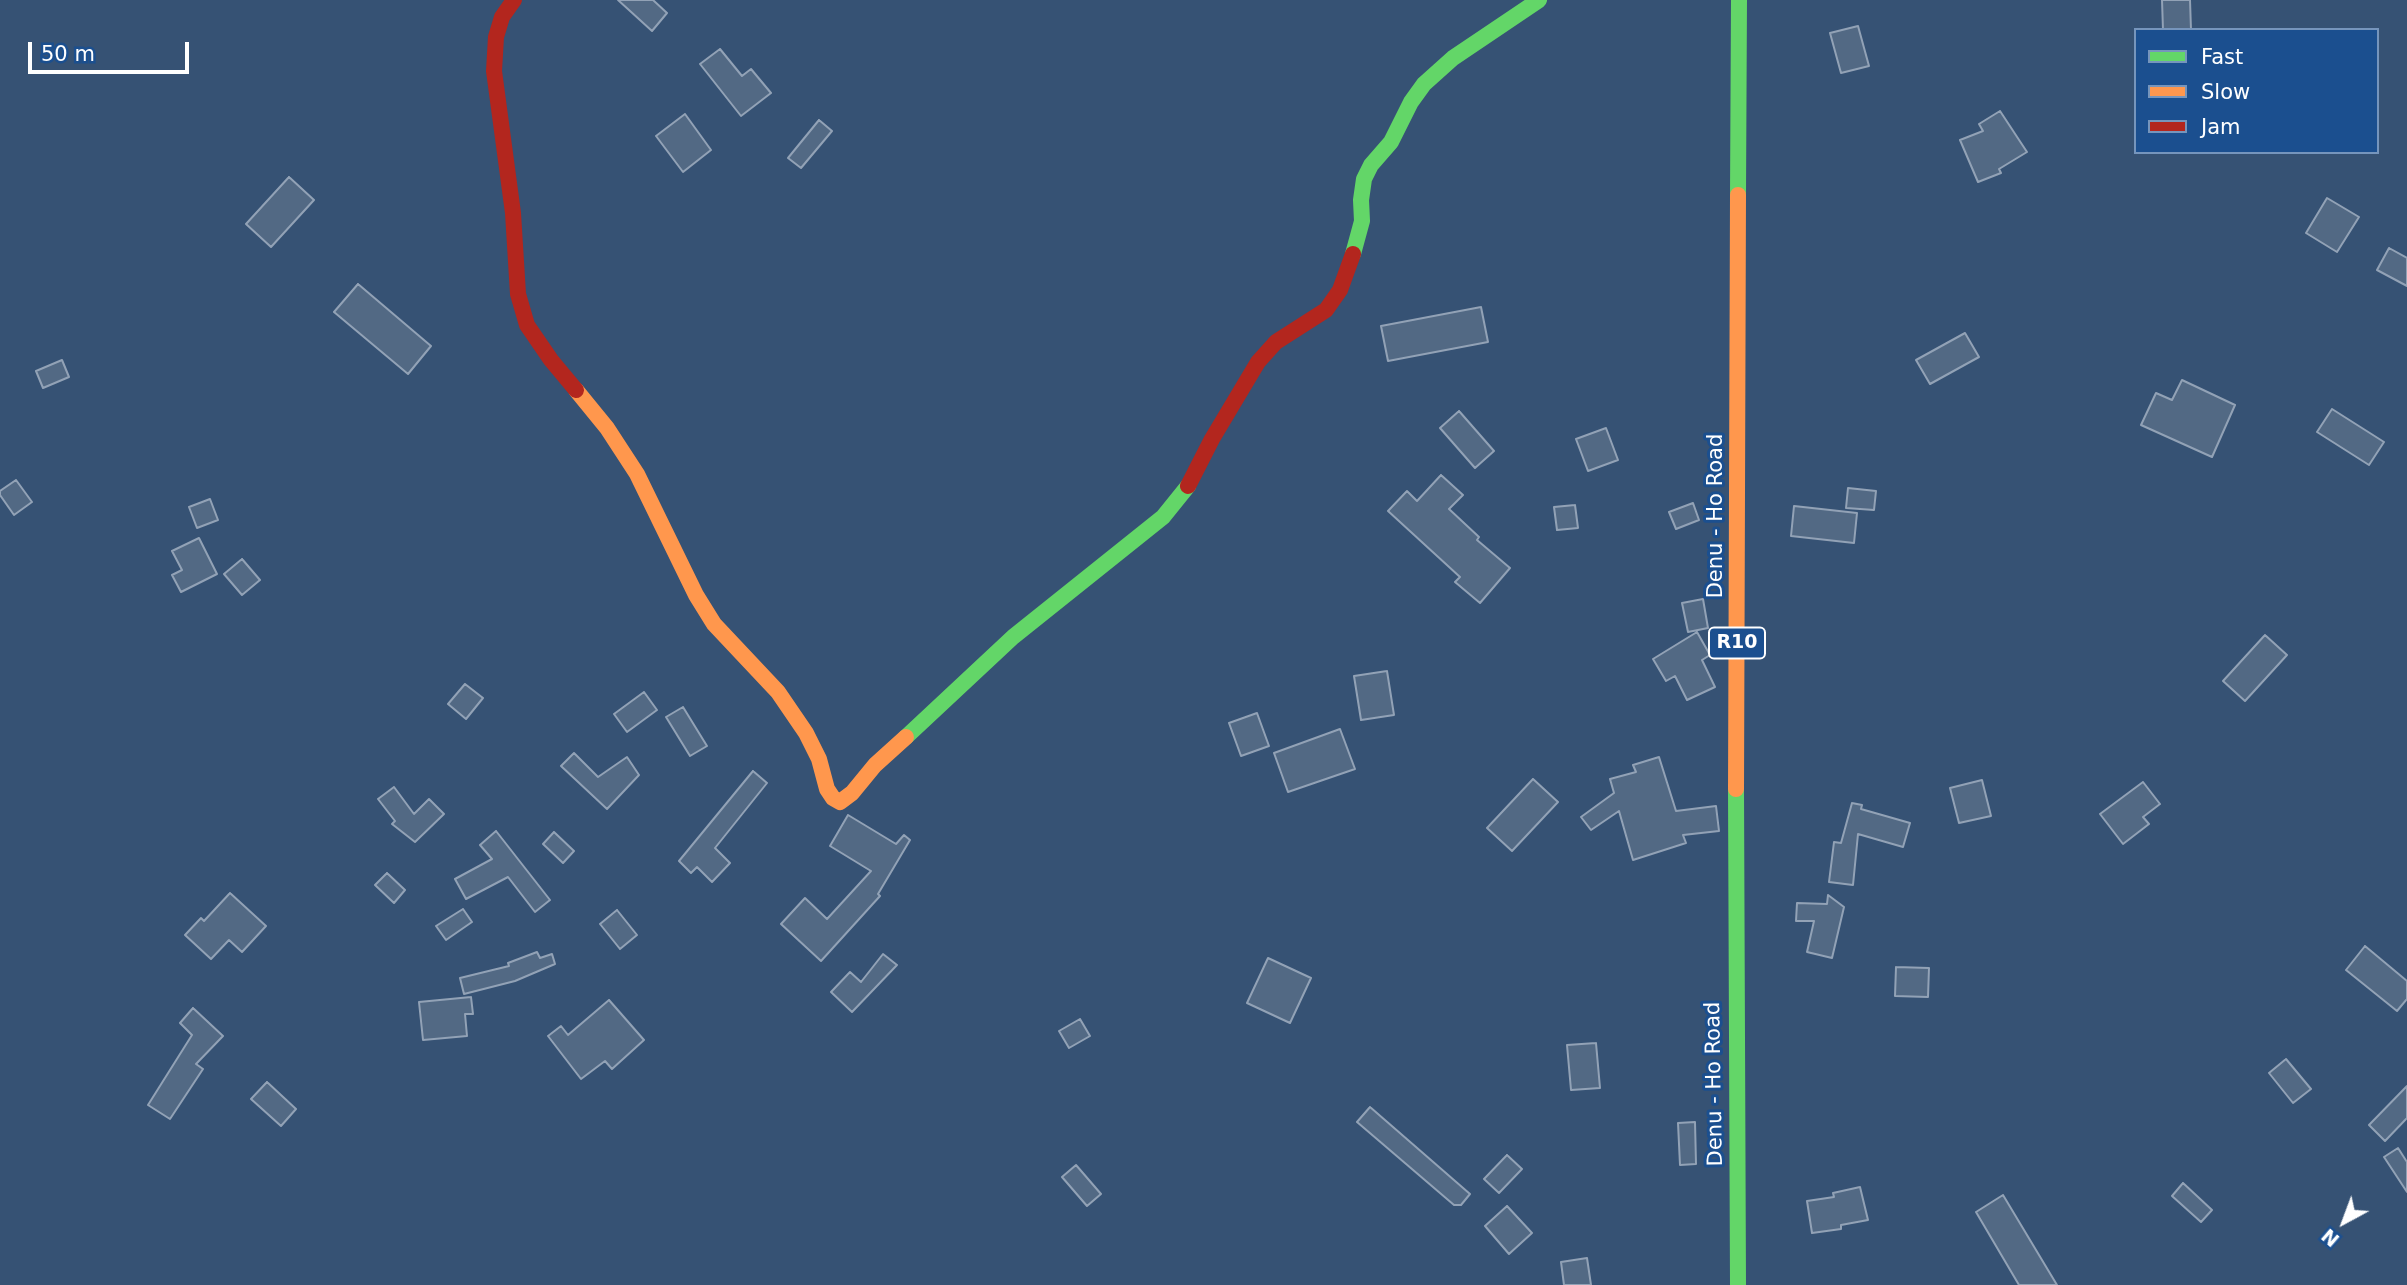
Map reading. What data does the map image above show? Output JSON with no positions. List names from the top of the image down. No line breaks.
{"streets":{"street":["Denu - Ho Road","R10"]},"legend":["Fast","Slow","Jam"],"scale_bar":"50 m","north":"bottom left"}
